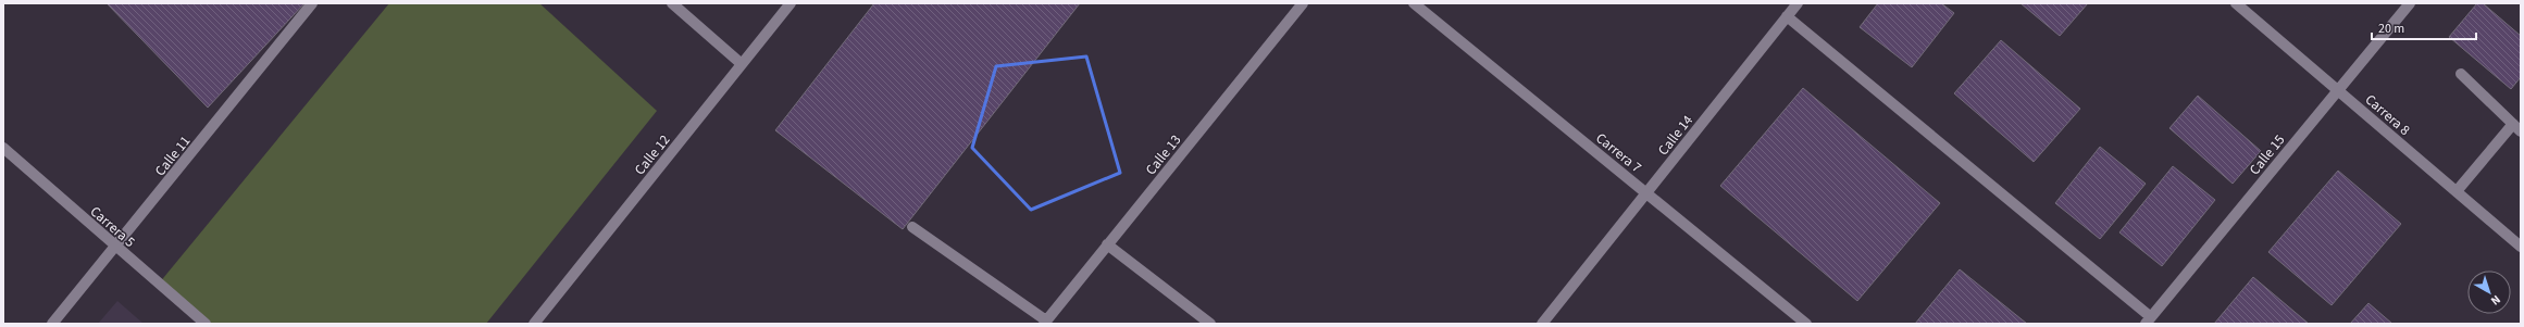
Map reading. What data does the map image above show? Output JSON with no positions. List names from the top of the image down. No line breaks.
{"streets":{"street":["Carrera 8","Calle 14","Carrera 7","Calle 12","Calle 13","Calle 15","Calle 11","Carrera 5"]},"crossings":[["Carrera 8","Calle 15"],["Calle 14","Carrera 7"],["Calle 11","Carrera 5"]],"scale_bar":"20 m","north":"bottom right"}
